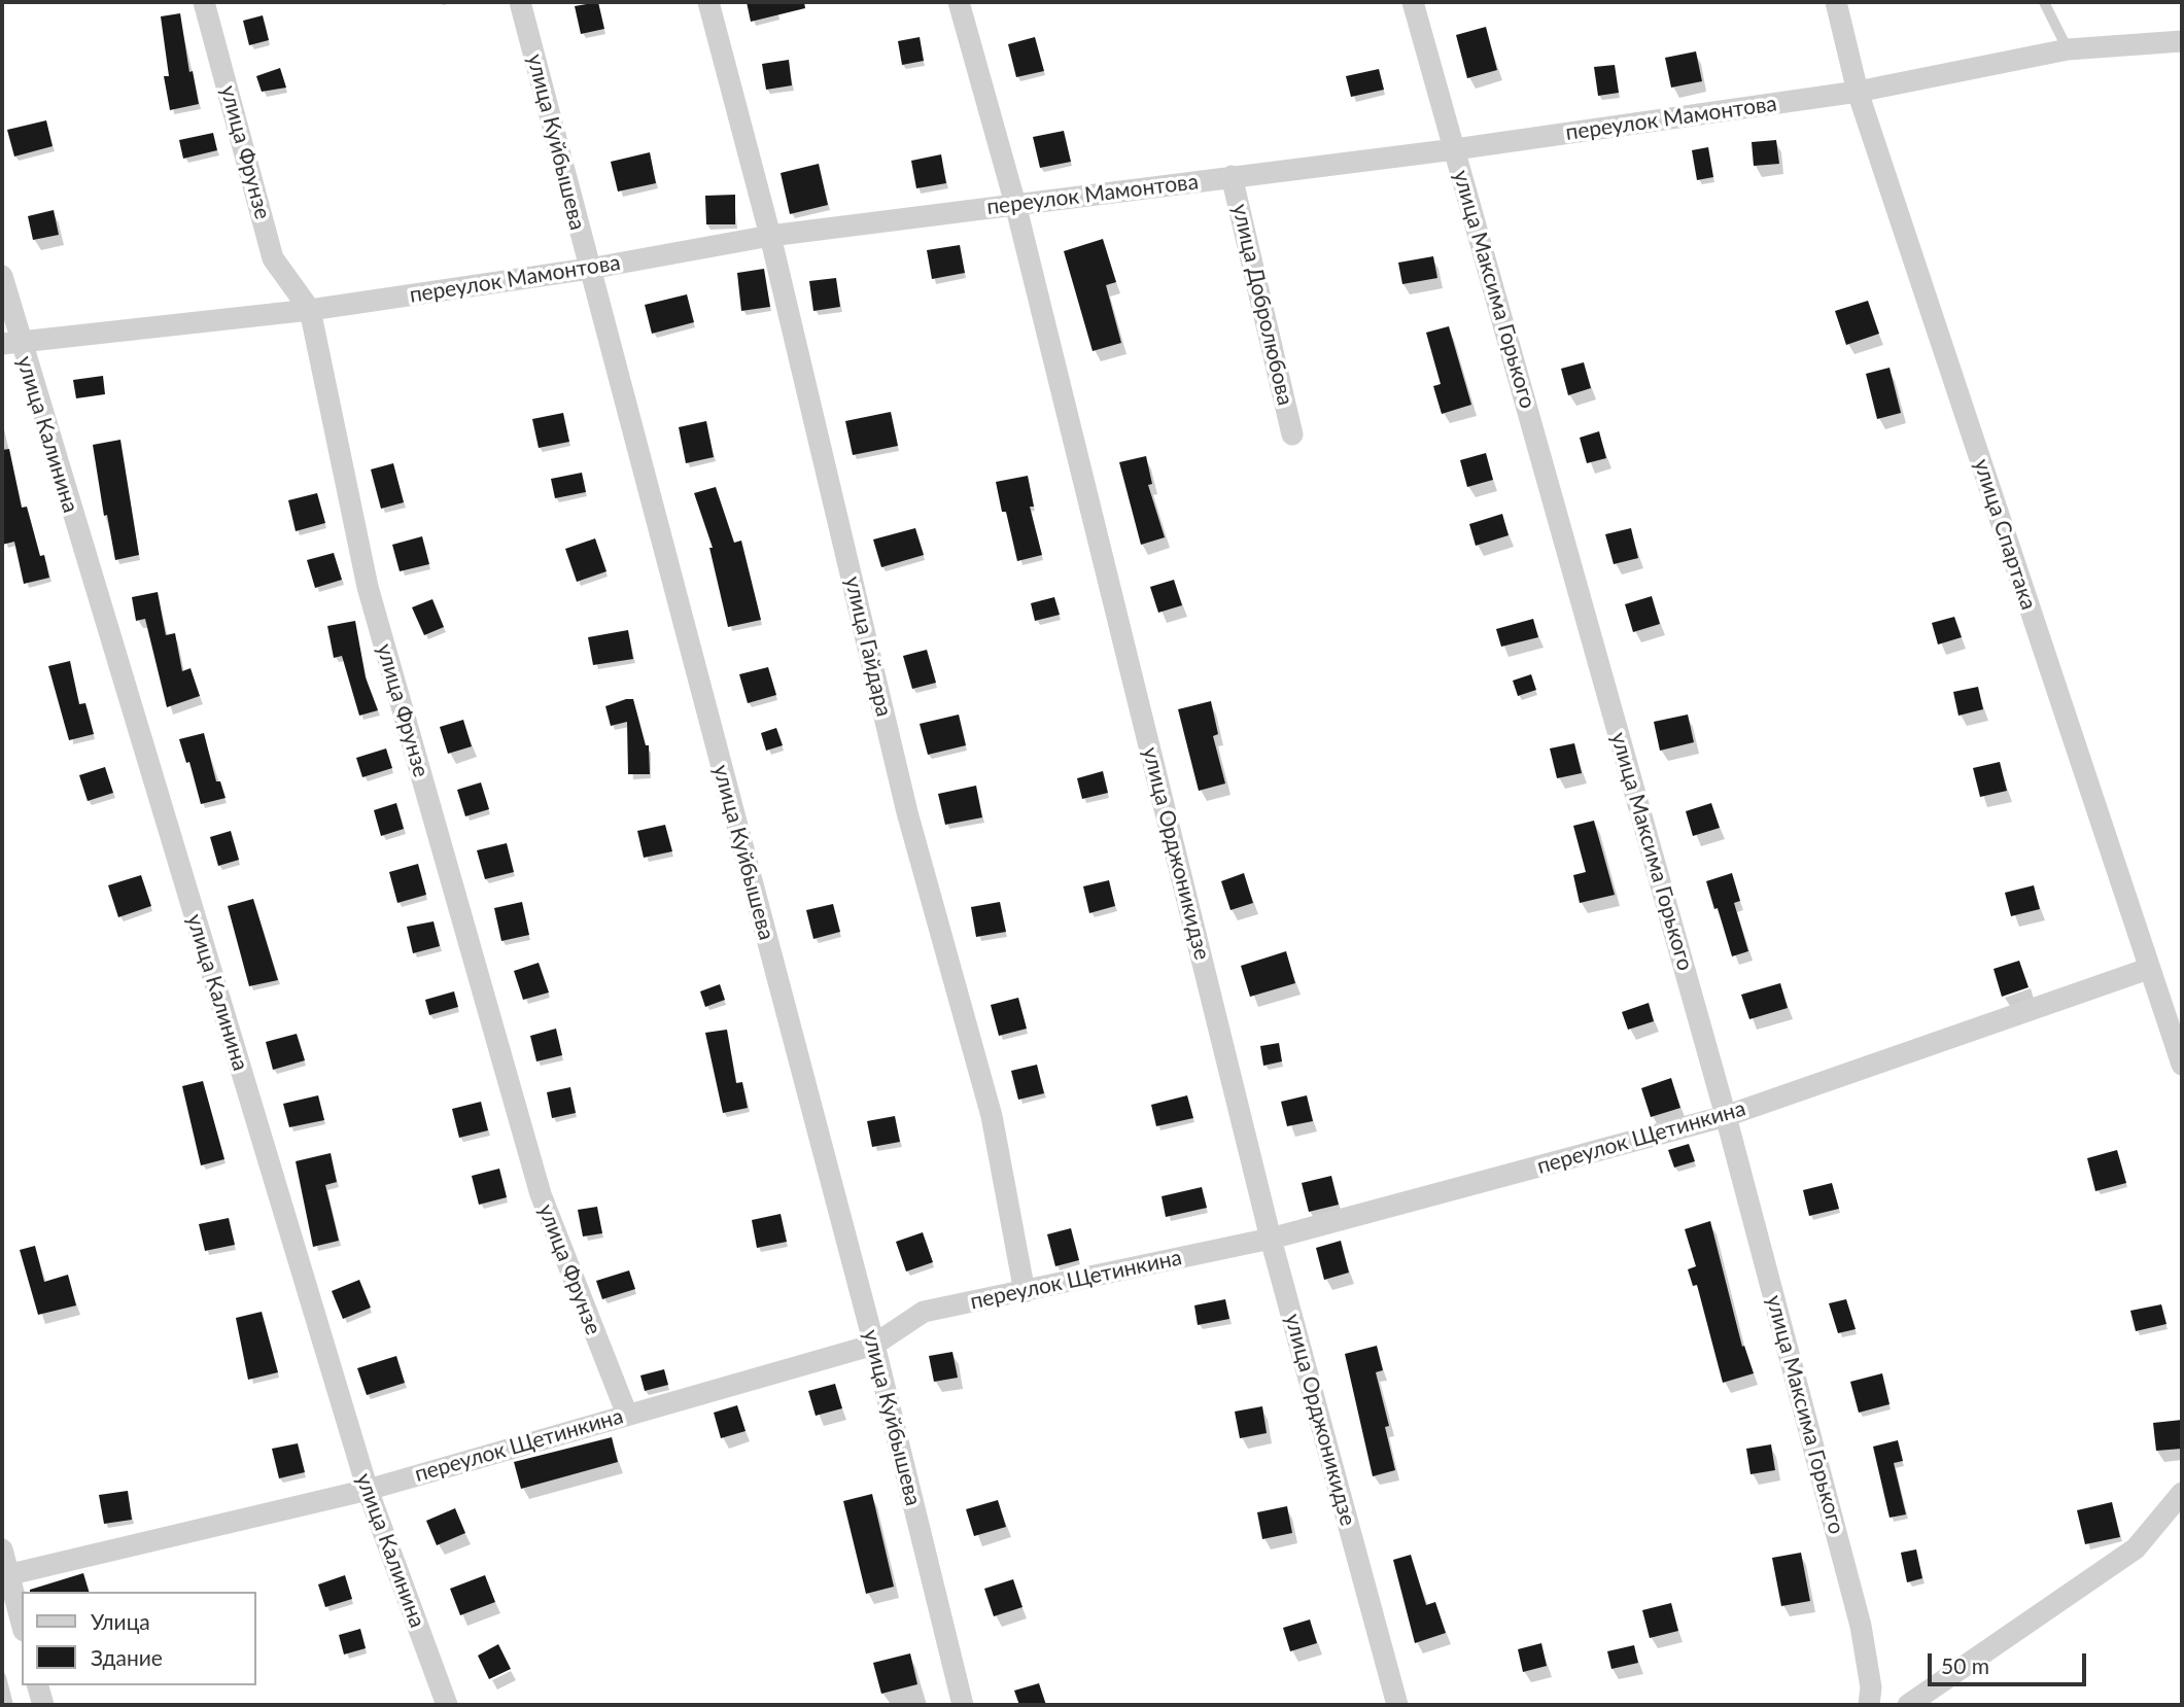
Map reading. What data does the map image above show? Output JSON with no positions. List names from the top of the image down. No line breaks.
{"streets":{"street":["переулок Мамонтова","улица Куйбышева","улица Фрунзе","улица Максима Горького","улица Добролюбова","улица Калинина","улица Спартака","улица Гайдара","улица Орджоникидзе","переулок Щетинкина"]},"crossings":[["переулок Мамонтова","улица Куйбышева"],["переулок Мамонтова","улица Фрунзе"],["переулок Мамонтова","улица Максима Горького"],["переулок Мамонтова","улица Добролюбова"],["переулок Мамонтова","улица Калинина"],["переулок Мамонтова","улица Спартака"],["переулок Мамонтова","улица Гайдара"],["переулок Мамонтова","улица Орджоникидзе"],["улица Куйбышева","переулок Щетинкина"],["улица Фрунзе","переулок Щетинкина"],["улица Максима Горького","переулок Щетинкина"],["улица Калинина","переулок Щетинкина"],["улица Спартака","переулок Щетинкина"],["улица Гайдара","переулок Щетинкина"],["улица Орджоникидзе","переулок Щетинкина"]],"legend":["Улица","Здание"],"scale_bar":"50 m"}
